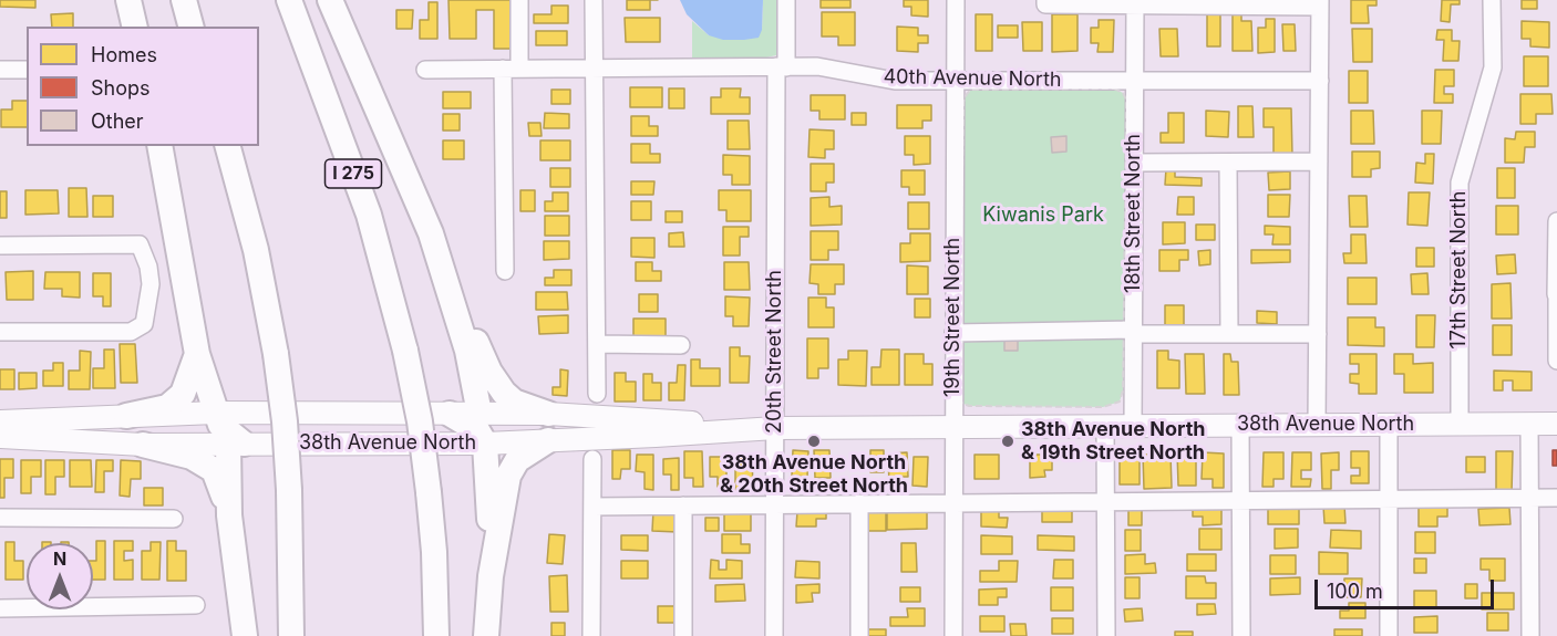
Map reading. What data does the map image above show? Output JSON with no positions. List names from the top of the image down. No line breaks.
{"streets":{"highway":["I 275"],"main road":["38th Avenue North"],"street":["40th Avenue North","18th Street North","17th Street North","19th Street North","20th Street North"]},"crossings":[["40th Avenue North","18th Street North"],["40th Avenue North","19th Street North"],["40th Avenue North","20th Street North"],["18th Street North","38th Avenue North"],["17th Street North","38th Avenue North"],["19th Street North","38th Avenue North"],["20th Street North","38th Avenue North"]],"parks":["Kiwanis Park"],"places":["38th Avenue North & 20th Street North","38th Avenue North & 19th Street North"],"legend":["Homes","Shops","Other"],"scale_bar":"100 m","north":"top"}
